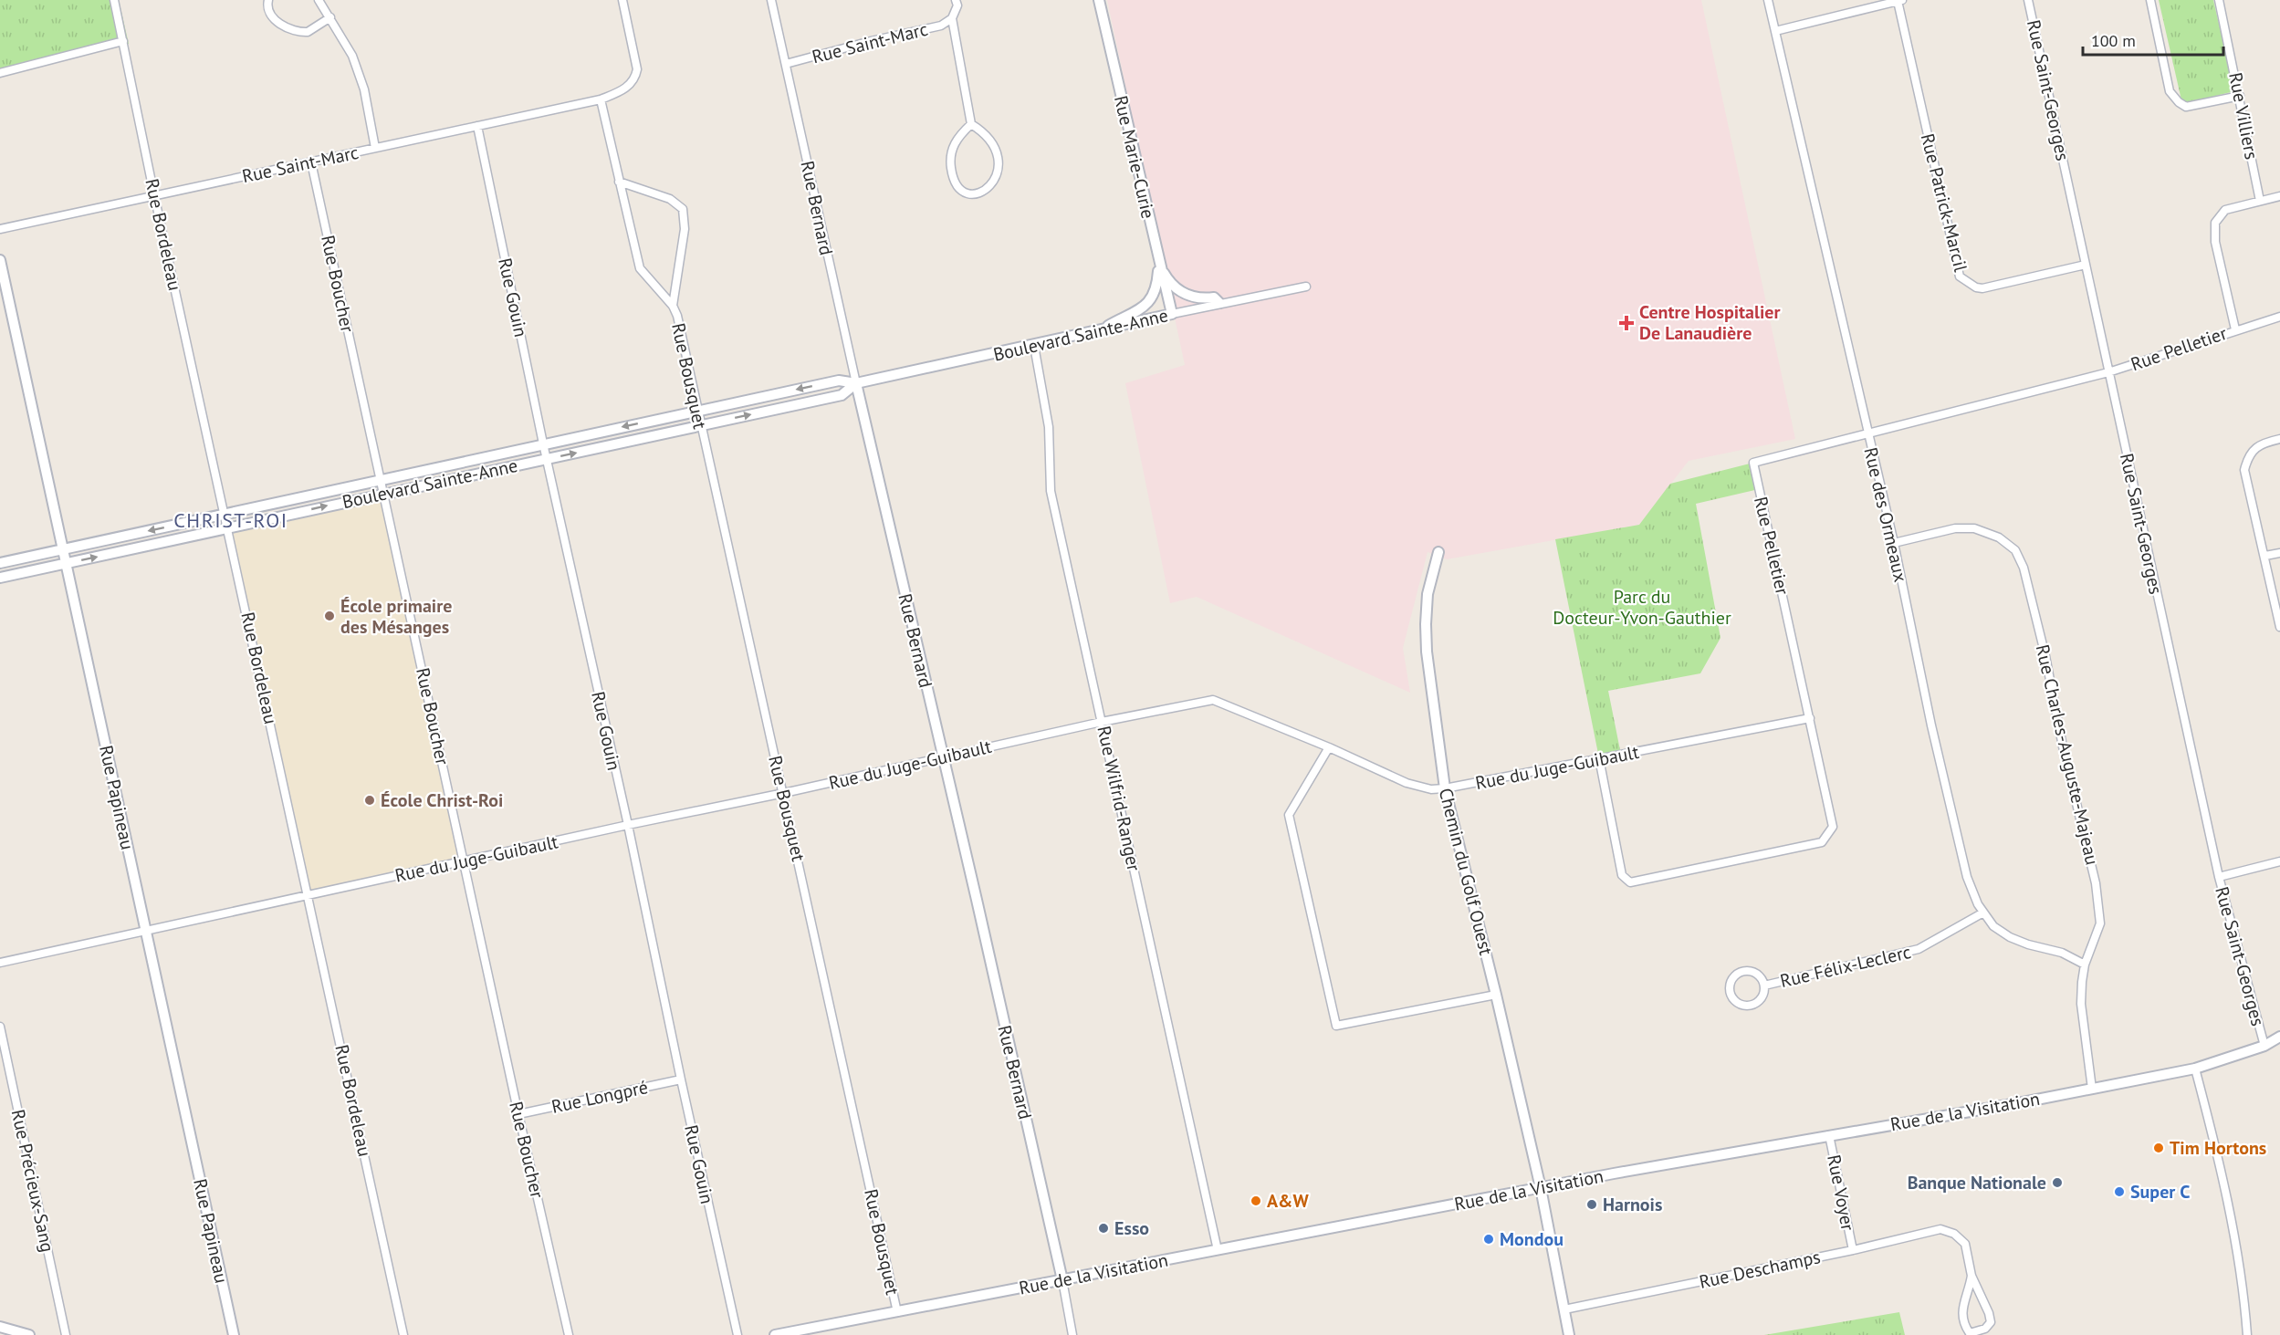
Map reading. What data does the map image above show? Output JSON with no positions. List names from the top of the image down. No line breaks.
{"streets":{"street":["Rue Saint-Marc","Rue Saint-Georges","Rue Villiers","Rue Marie-Curie","Rue Patrick-Marcil","Rue Bernard","Rue Bordeleau","Rue Boucher","Rue Gouin","Boulevard Sainte-Anne","Rue Pelletier","Rue Bousquet","Rue des Ormeaux","Rue Charles-Auguste-Majeau","Rue du Juge-Guibault","Rue Papineau","Rue Wilfrid-Ranger","Chemin du Golf Ouest","Rue Félix-Leclerc","Rue Longpré","Rue de la Visitation","Rue Précieux-Sang","Rue Voyer","Rue Deschamps"]},"crossings":[["Rue Saint-Marc","Rue Bernard"],["Rue Saint-Marc","Rue Bordeleau"],["Rue Saint-Marc","Rue Boucher"],["Rue Saint-Marc","Rue Gouin"],["Rue Saint-Marc","Rue Bousquet"],["Rue Saint-Georges","Rue Patrick-Marcil"],["Rue Saint-Georges","Rue Pelletier"],["Rue Saint-Georges","Rue de la Visitation"],["Rue Marie-Curie","Boulevard Sainte-Anne"],["Rue Bernard","Boulevard Sainte-Anne"],["Rue Bernard","Rue du Juge-Guibault"],["Rue Bernard","Rue de la Visitation"],["Rue Bordeleau","Boulevard Sainte-Anne"],["Rue Bordeleau","Rue du Juge-Guibault"],["Rue Boucher","Boulevard Sainte-Anne"],["Rue Boucher","Rue du Juge-Guibault"],["Rue Boucher","Rue Longpré"],["Rue Gouin","Boulevard Sainte-Anne"],["Rue Gouin","Rue du Juge-Guibault"],["Rue Gouin","Rue Longpré"],["Boulevard Sainte-Anne","Rue Bousquet"],["Boulevard Sainte-Anne","Rue Papineau"],["Boulevard Sainte-Anne","Rue Wilfrid-Ranger"],["Rue Pelletier","Rue des Ormeaux"],["Rue Pelletier","Rue du Juge-Guibault"],["Rue Bousquet","Rue du Juge-Guibault"],["Rue Bousquet","Rue de la Visitation"],["Rue des Ormeaux","Rue Charles-Auguste-Majeau"],["Rue des Ormeaux","Rue Félix-Leclerc"],["Rue Charles-Auguste-Majeau","Rue de la Visitation"],["Rue du Juge-Guibault","Rue Papineau"],["Rue du Juge-Guibault","Rue Wilfrid-Ranger"],["Rue du Juge-Guibault","Chemin du Golf Ouest"],["Rue Wilfrid-Ranger","Rue de la Visitation"],["Chemin du Golf Ouest","Rue de la Visitation"],["Chemin du Golf Ouest","Rue Deschamps"],["Rue de la Visitation","Rue Voyer"],["Rue Voyer","Rue Deschamps"]],"districts":["CHRIST-ROI"],"parks":["Parc du Docteur-Yvon-Gauthier"],"places":{"health":["Centre Hospitalier De Lanaudière"],"other":["École primaire des Mésanges","École Christ-Roi","Tim Hortons","Banque Nationale","Super C","A&W","Harnois","Esso","Mondou"]},"scale_bar":"100 m"}
